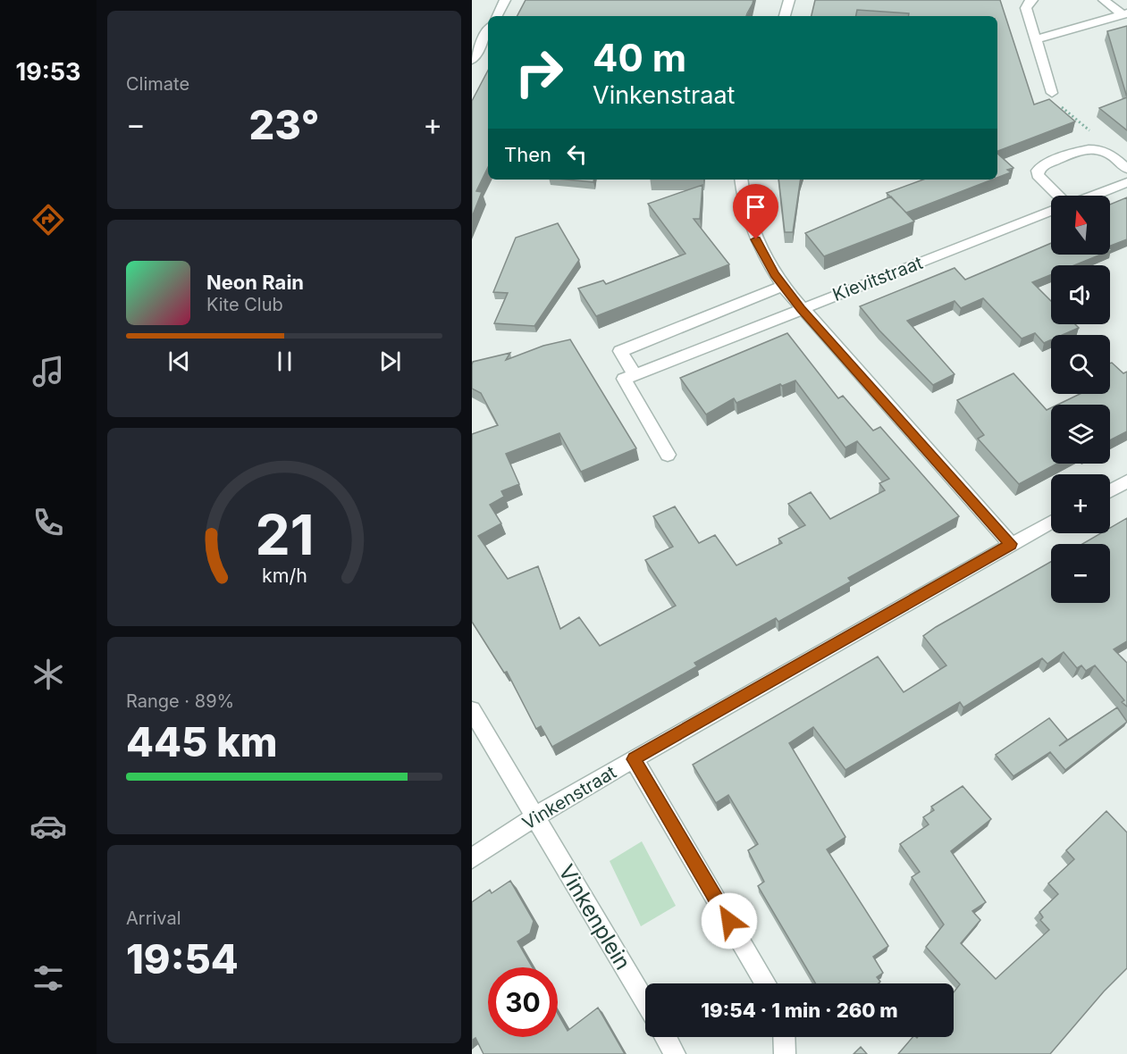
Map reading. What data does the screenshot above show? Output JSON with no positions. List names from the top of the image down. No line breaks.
{"streets":{"street":["Kievitstraat","Vinkenstraat","Vinkenplein"]},"crossings":[["Vinkenstraat","Vinkenplein"]],"north":"top","page":{"tabs":"19:53","tile":["Climate",["Range · 89%","445 km"],["Arrival","19:54"]],"turn":["40 m","Vinkenstraat"],"heat":["−","23°","+"],"then":"Then","map_buttons":["+","−"],"song":["Neon Rain","Kite Club"],"limit":"30","trip":"19:54 · 1 min · 260 m","gauge":["21","km/h"]}}
